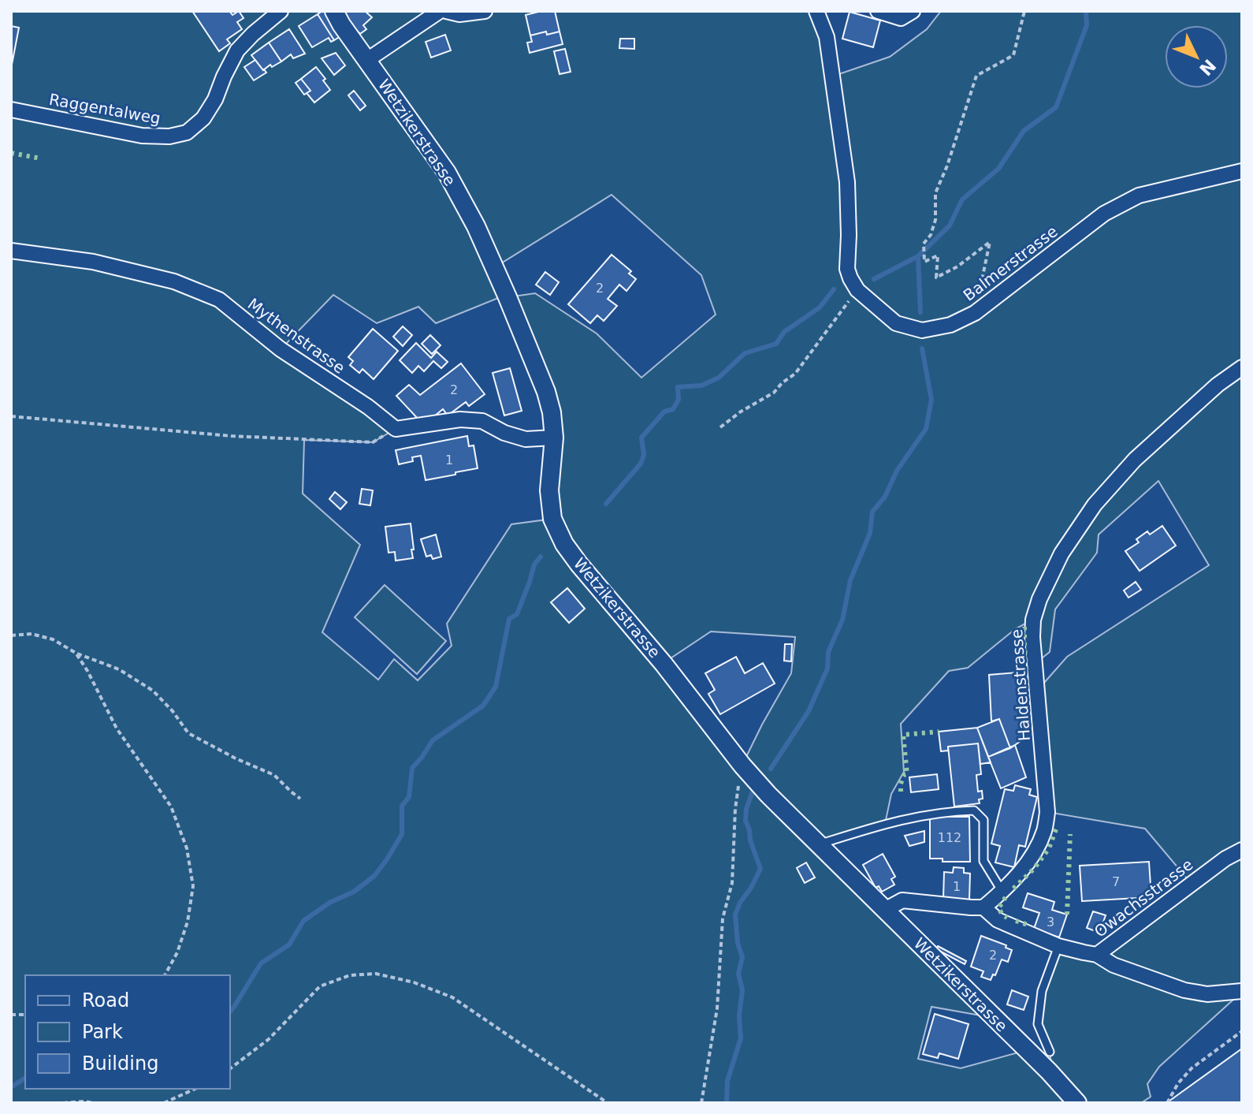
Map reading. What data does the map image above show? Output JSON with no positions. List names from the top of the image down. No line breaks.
{"streets":{"street":["Raggentalweg","Wetzikerstrasse","Balmerstrasse","Mythenstrasse","Haldenstrasse","Owachsstrasse"]},"crossings":[["Haldenstrasse","Owachsstrasse"]],"house_numbers":["2","2","1","112","7","1","3","2"],"legend":["Road","Park","Building"],"north":"bottom right"}
